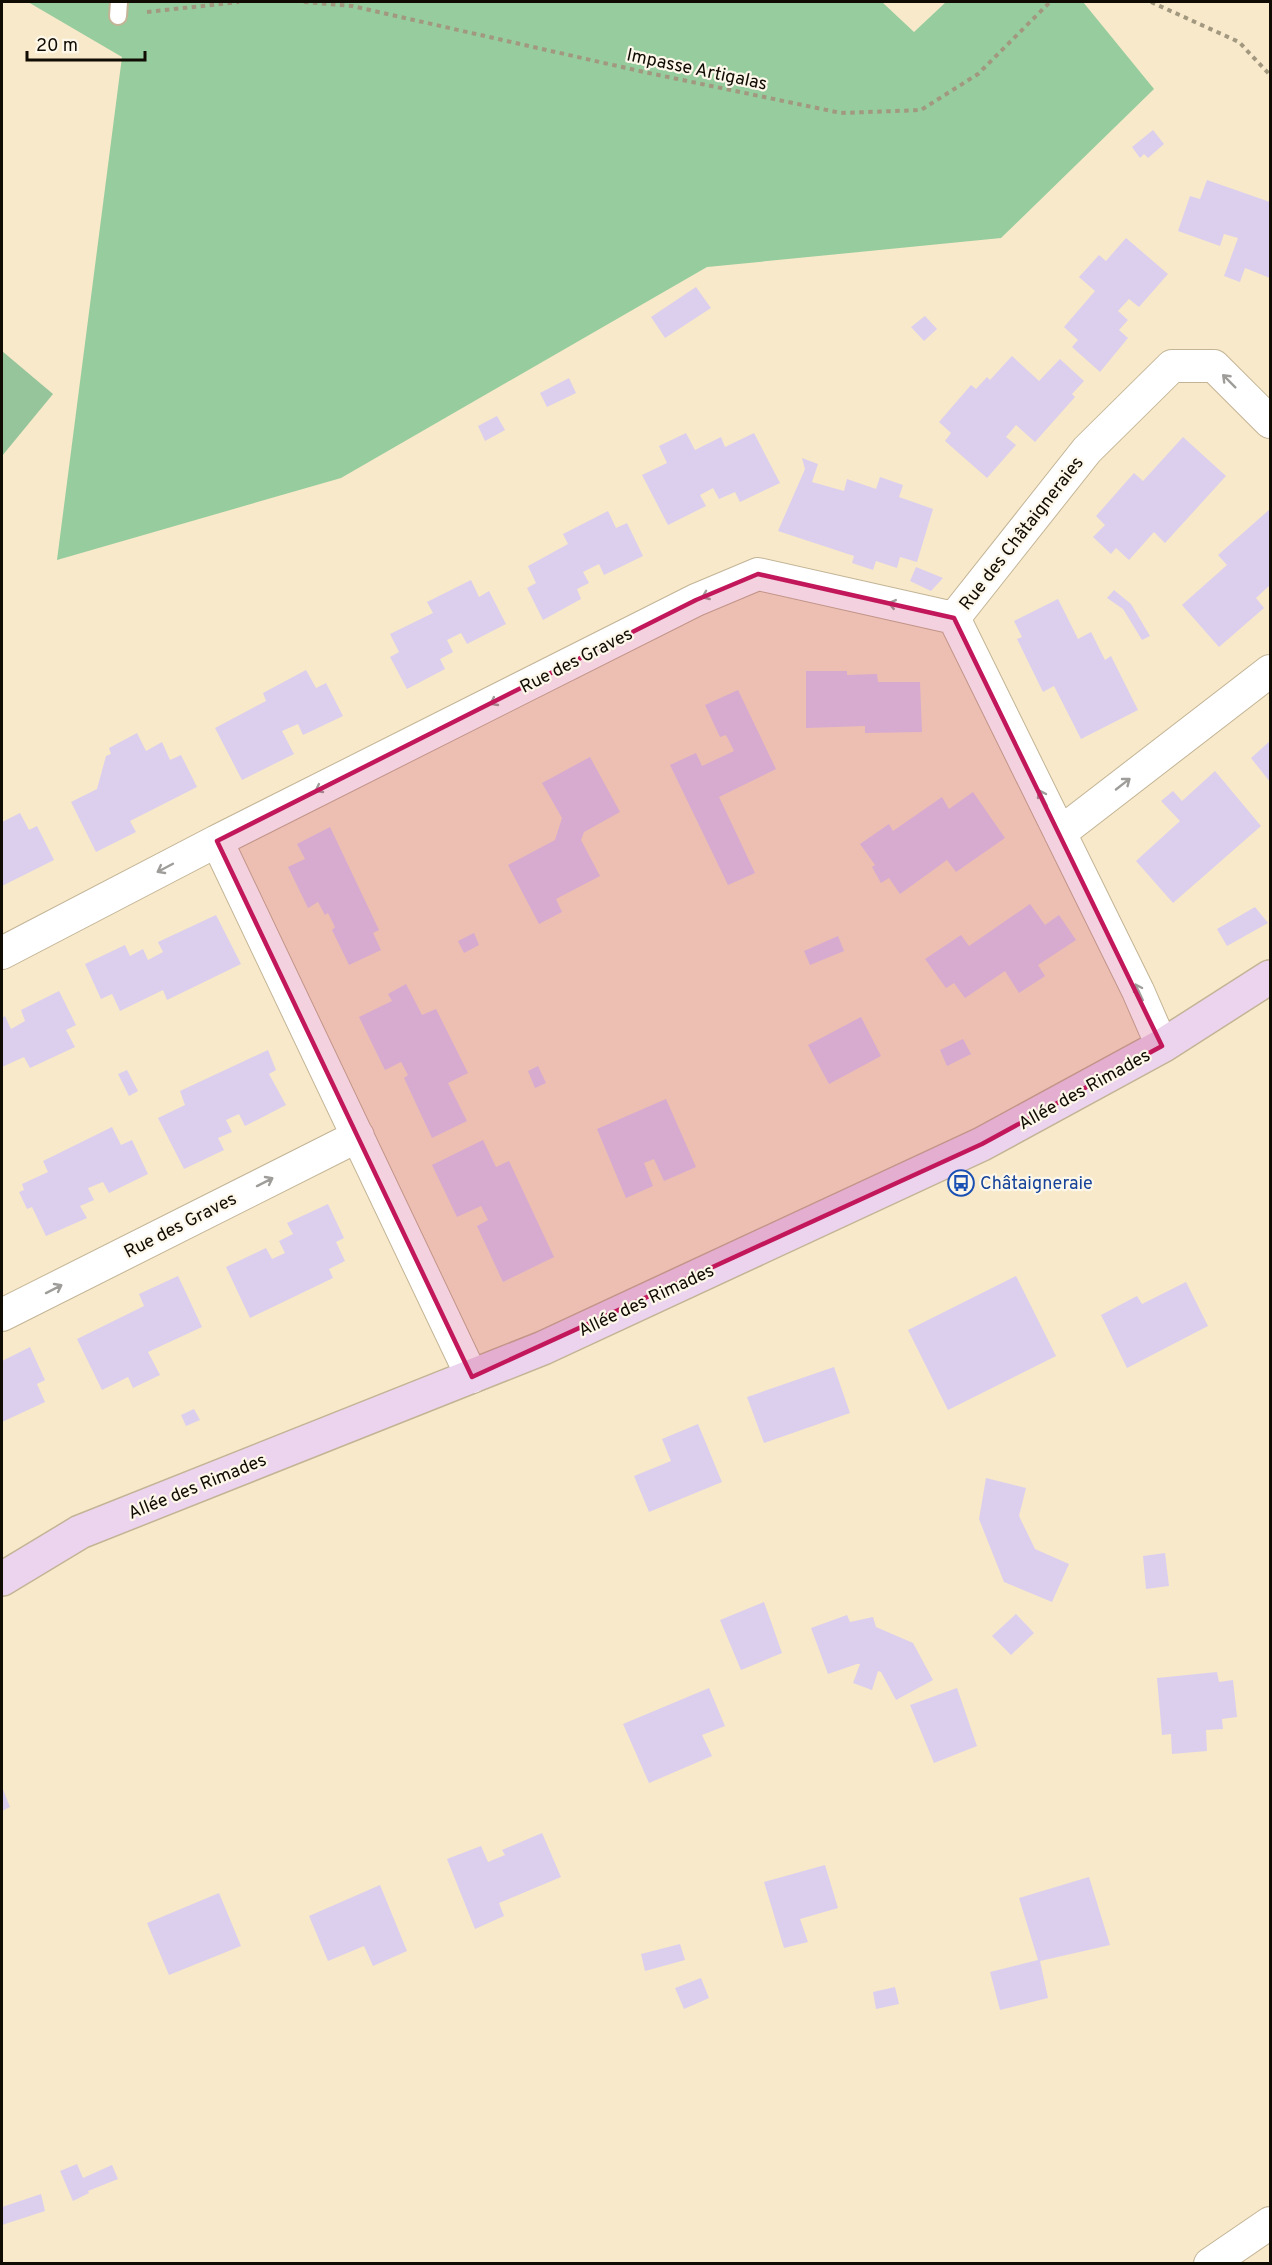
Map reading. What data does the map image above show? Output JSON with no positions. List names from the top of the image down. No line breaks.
{"streets":{"main road":["Allée des Rimades"],"street":["Rue des Châtaigneraies","Rue des Graves"],"path":["Impasse Artigalas"]},"crossings":[["Rue des Châtaigneraies","Rue des Graves"],["Rue des Châtaigneraies","Allée des Rimades"]],"places":{"bus stop":["Châtaigneraie"]},"scale_bar":"20 m"}
